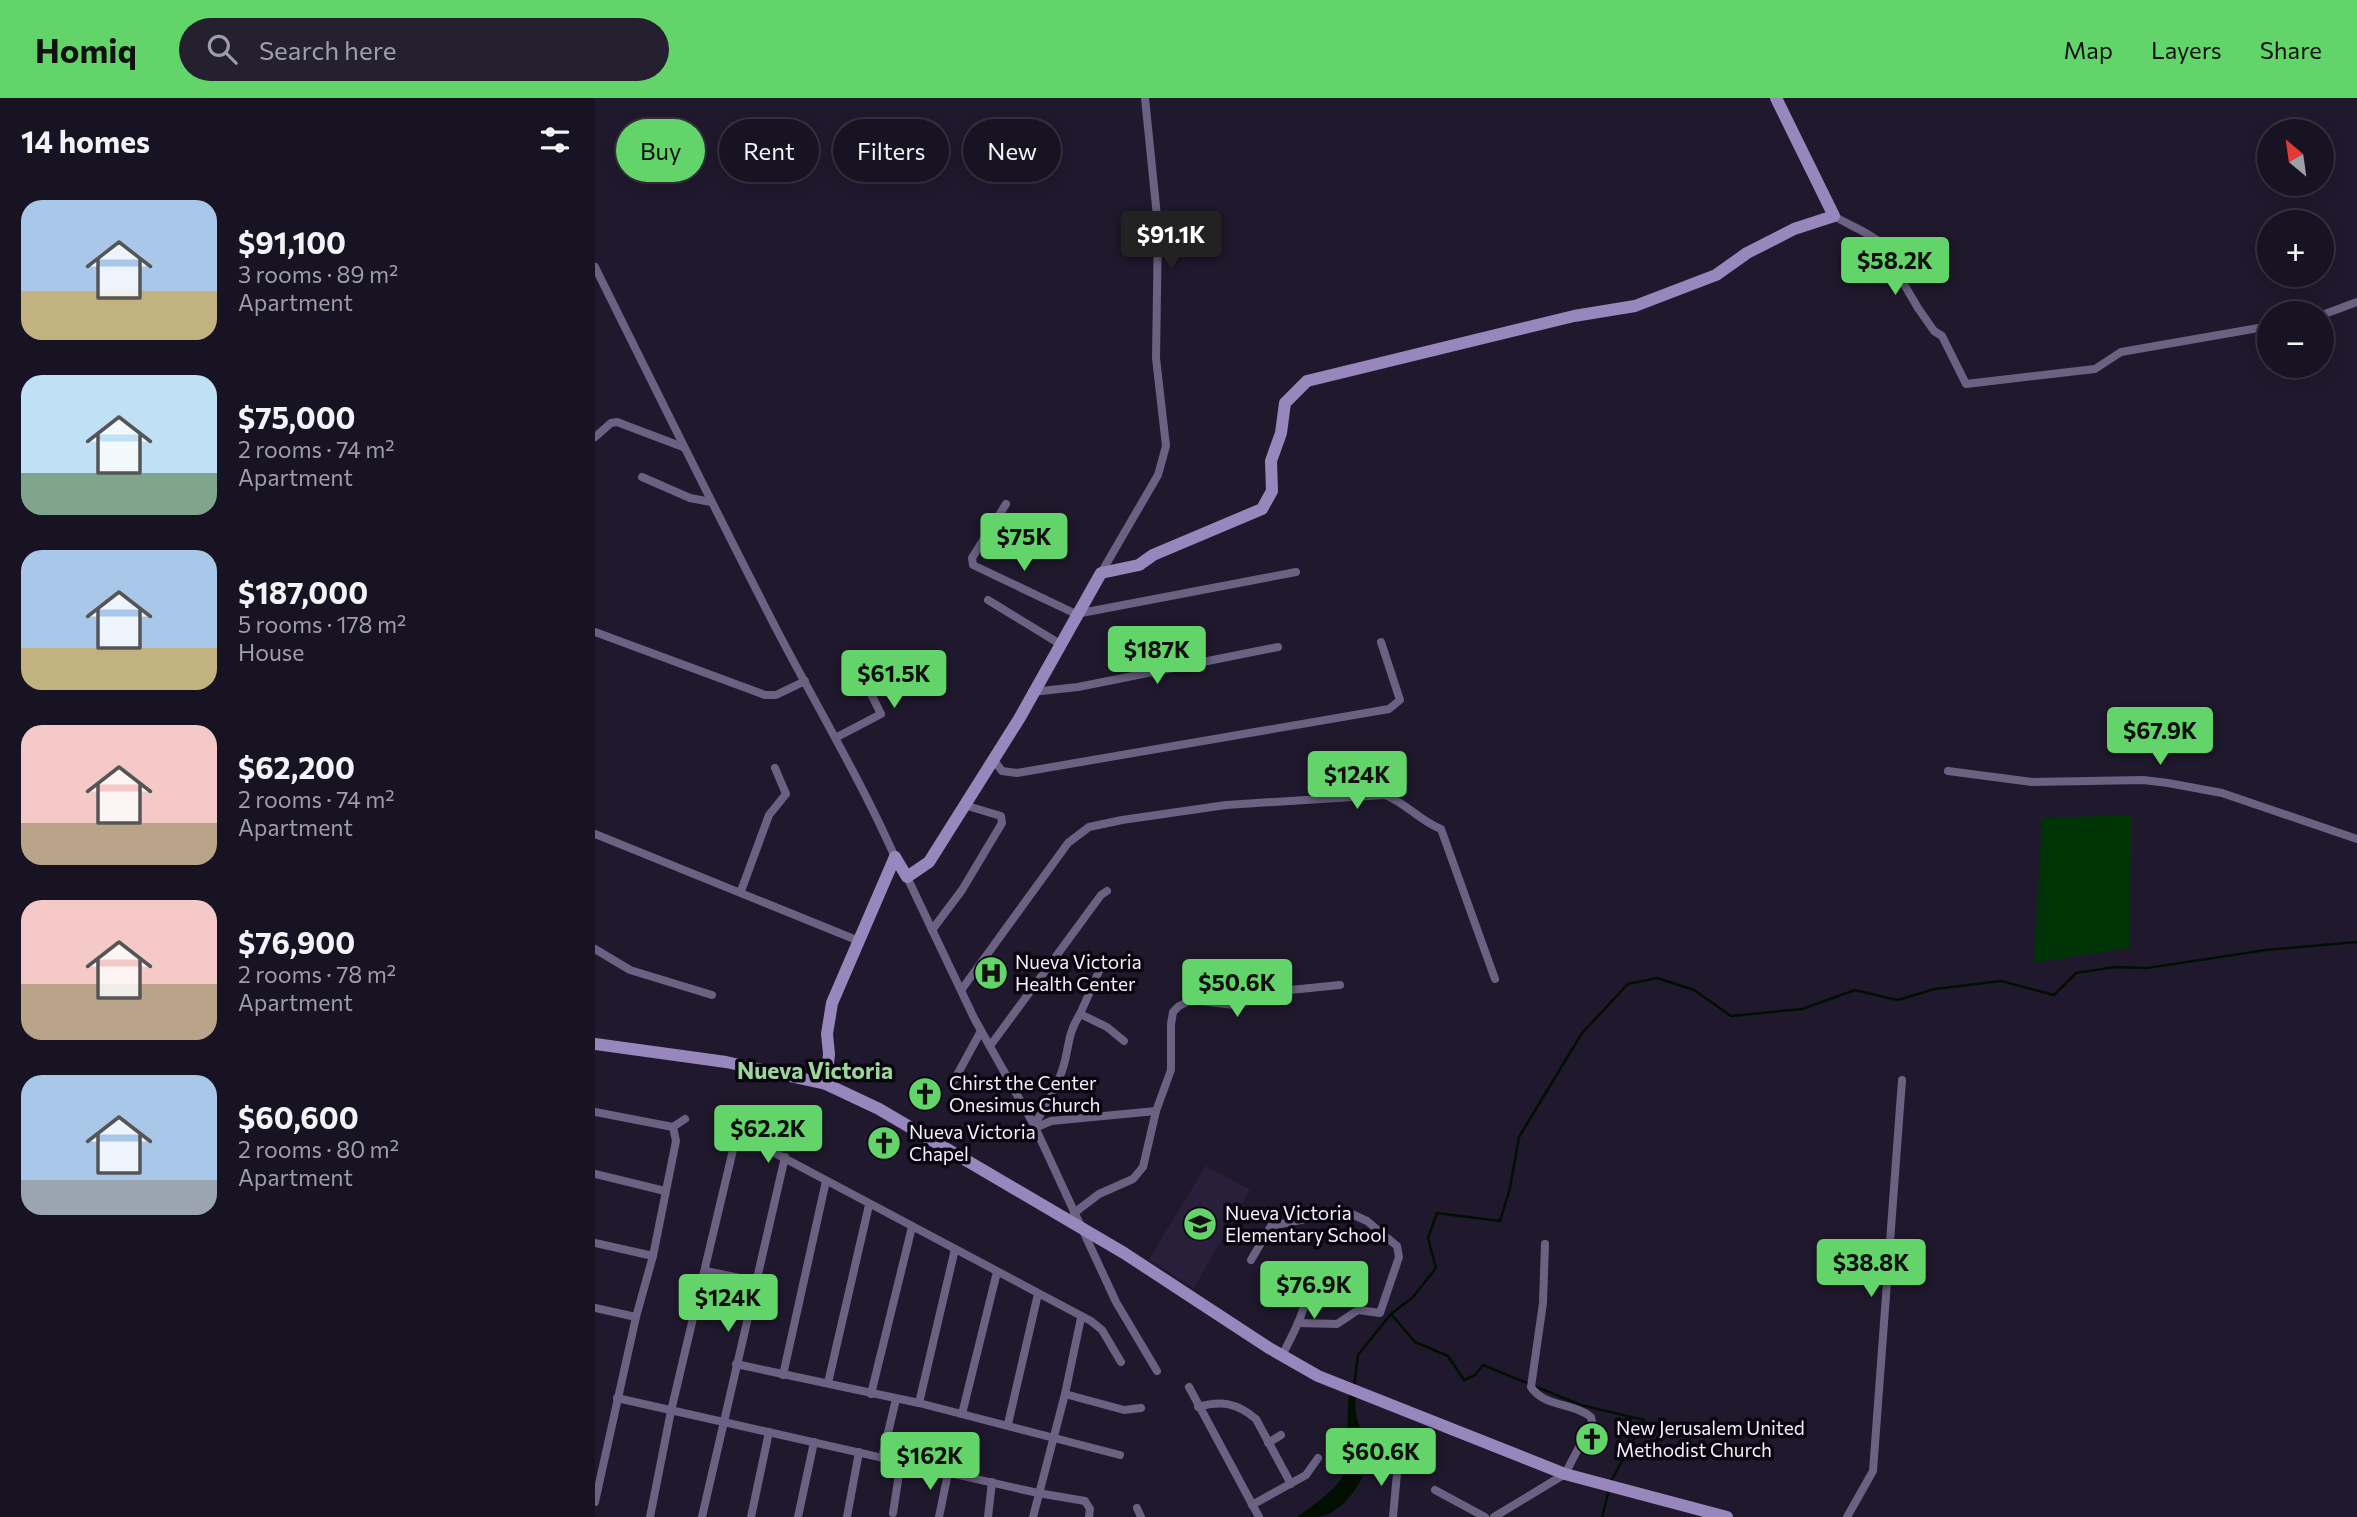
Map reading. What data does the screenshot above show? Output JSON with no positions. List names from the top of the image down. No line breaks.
{"districts":["Nueva Victoria"],"places":{"hospital":["Nueva Victoria Health Center"],"church":["Chirst the Center Onesimus Church","Nueva Victoria Chapel","New Jerusalem United Methodist Church"],"school or university":["Nueva Victoria Elementary School"]},"north":"top left","page":{"header":"Homiq","search":"Search here","nav":["Map","Layers","Share"],"heading":"14 homes","map_buttons":["+","−"],"chip":["Buy","Rent","Filters","New"],"list":[{"name":"$91,100","note":"3 rooms · 89 m² · Apartment"},{"name":"$75,000","note":"2 rooms · 74 m² · Apartment"},{"name":"$187,000","note":"5 rooms · 178 m² · House"},{"name":"$62,200","note":"2 rooms · 74 m² · Apartment"},{"name":"$76,900","note":"2 rooms · 78 m² · Apartment"},{"name":"$60,600","note":"2 rooms · 80 m² · Apartment"}],"price":["$91.1K","$58.2K","$75K","$187K","$61.5K","$67.9K","$124K","$50.6K","$62.2K","$38.8K","$76.9K","$124K","$60.6K","$162K"]}}
